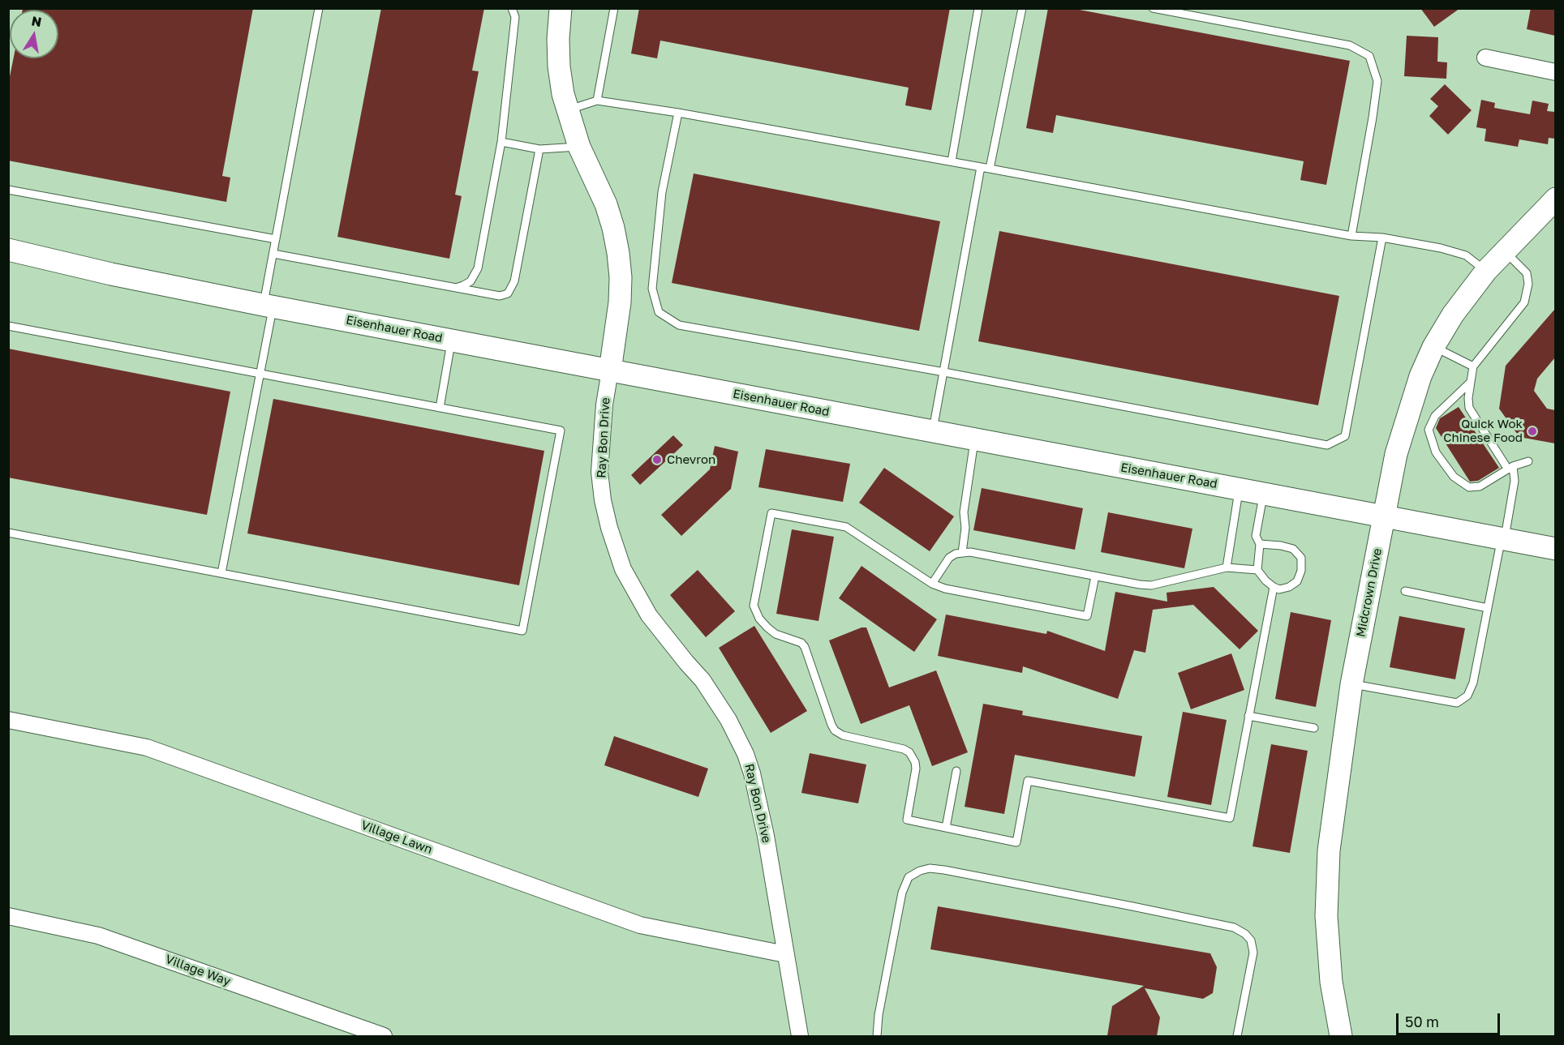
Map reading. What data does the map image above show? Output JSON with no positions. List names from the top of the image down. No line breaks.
{"streets":{"main road":["Eisenhauer Road","Ray Bon Drive","Midcrown Drive"],"street":["Village Lawn","Village Way"]},"crossings":[["Eisenhauer Road","Ray Bon Drive"],["Eisenhauer Road","Midcrown Drive"],["Ray Bon Drive","Village Lawn"]],"places":["Quick Wok Chinese Food","Chevron"],"scale_bar":"50 m","north":"top"}
